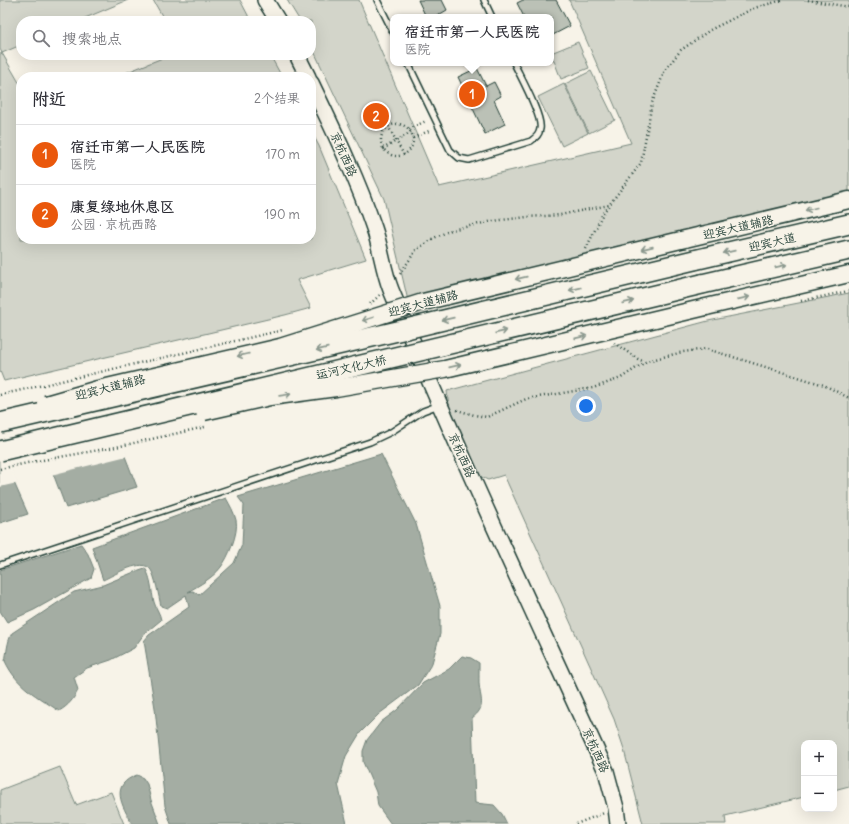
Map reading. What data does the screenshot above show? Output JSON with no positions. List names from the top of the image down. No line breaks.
{"streets":{"highway":["迎宾大道","运河文化大桥"],"main road":["京杭西路","迎宾大道辅路"]},"crossings":[["迎宾大道","运河文化大桥"]],"one_way":["迎宾大道"],"page":{"popup":["宿迁市第一人民医院","医院"],"search":"搜索地点","heading":["附近","2个结果"],"pins":["1","2"],"list":[{"mark":"1","name":"宿迁市第一人民医院","note":"医院","value":"170 m"},{"mark":"2","name":"康复绿地休息区","note":"公园 · 京杭西路","value":"190 m"}],"map_buttons":["+","−"]}}
